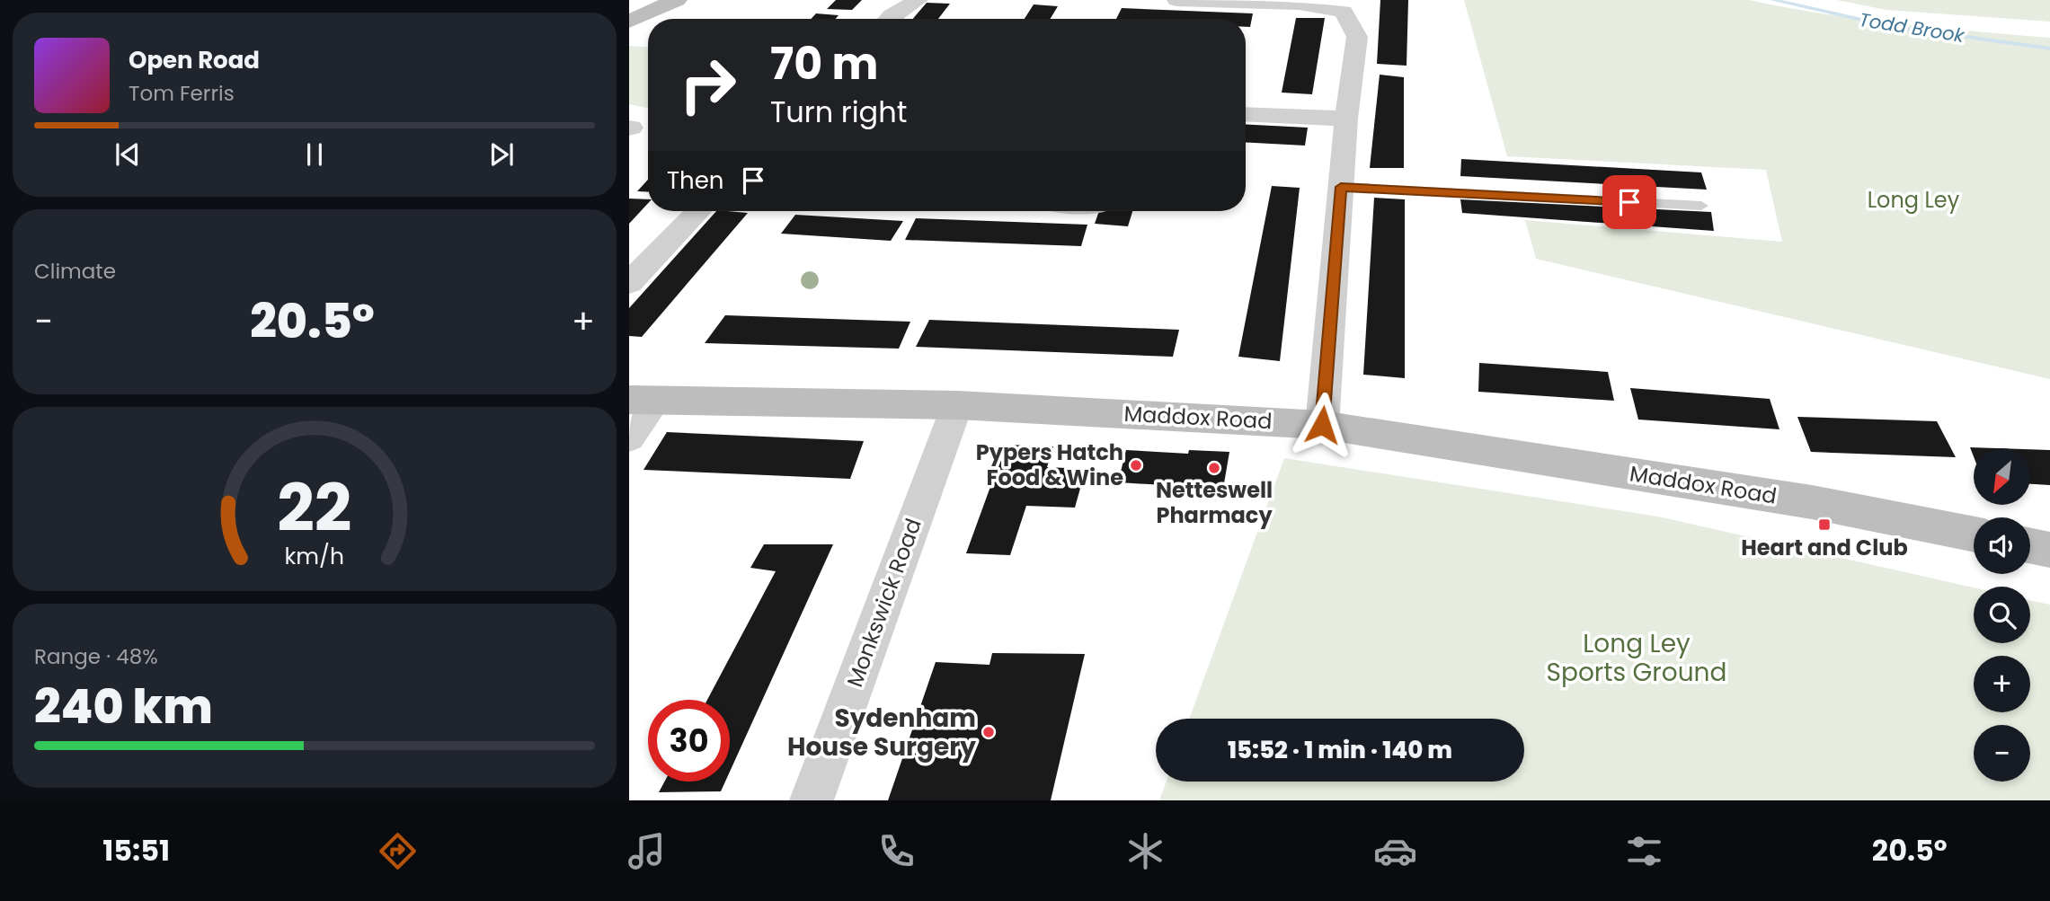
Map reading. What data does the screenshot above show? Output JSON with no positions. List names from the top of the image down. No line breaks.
{"streets":{"street":["Maddox Road","Monkswick Road"]},"crossings":[["Maddox Road","Monkswick Road"]],"water":["Todd Brook"],"parks":["Long Ley","Long Ley Sports Ground"],"places":{"other":["Pypers Hatch Food & Wine","Netteswell Pharmacy","Sydenham House Surgery"],"transit":["Heart and Club"]},"north":"bottom left","page":{"turn":["70 m","Turn right"],"song":["Open Road","Tom Ferris"],"then":"Then","tile":["Climate",["Range · 48%","240 km"]],"heat":["−","20.5°","+"],"map_buttons":["+","−"],"limit":"30","trip":"15:52 · 1 min · 140 m","tabs":["15:51","20.5°"],"gauge":["22","km/h"]}}
